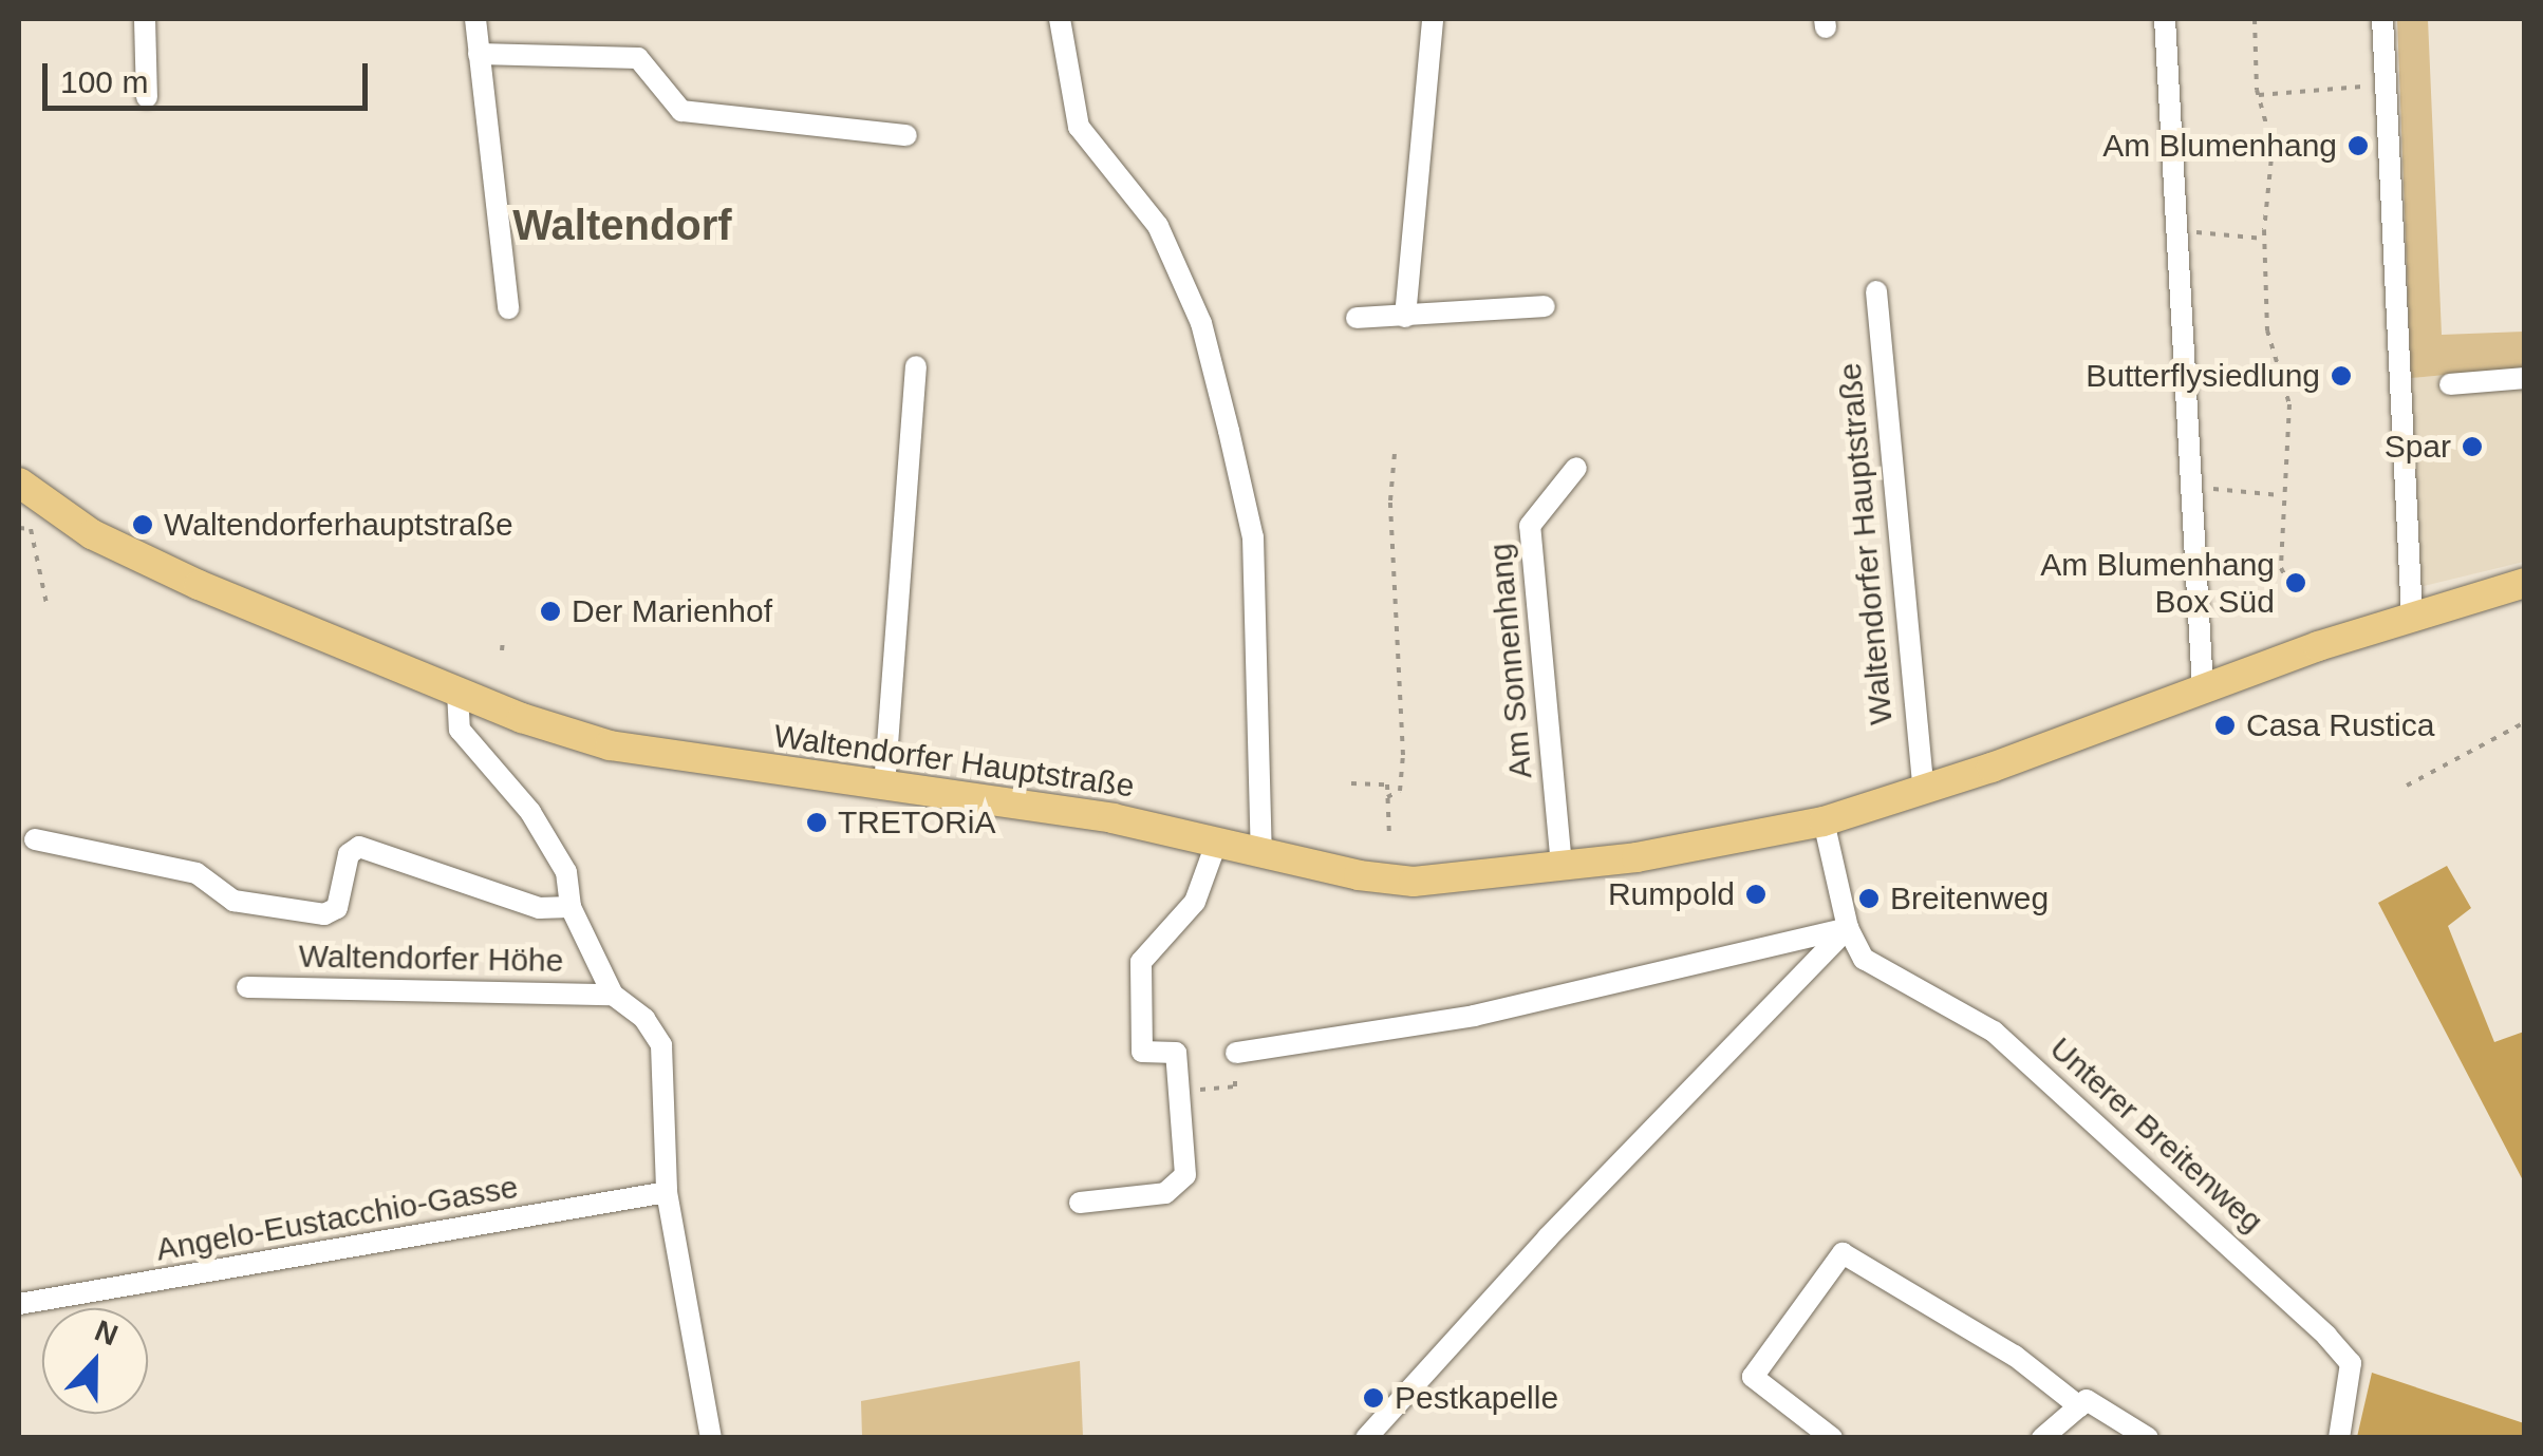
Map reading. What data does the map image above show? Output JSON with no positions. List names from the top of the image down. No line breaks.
{"streets":{"main road":["Waltendorfer Hauptstraße"],"street":["Am Sonnenhang","Waltendorfer Höhe","Unterer Breitenweg","Angelo-Eustacchio-Gasse"]},"crossings":[["Waltendorfer Hauptstraße","Am Sonnenhang"],["Waltendorfer Hauptstraße","Waltendorfer Höhe"],["Waltendorfer Höhe","Angelo-Eustacchio-Gasse"]],"districts":["Waltendorf"],"places":["Am Blumenhang","Butterflysiedlung","Spar","Waltendorferhauptstraße","Am Blumenhang Box Süd","Der Marienhof","Casa Rustica","TRETORiA","Rumpold","Breitenweg","Pestkapelle"],"scale_bar":"100 m","north":"top"}
